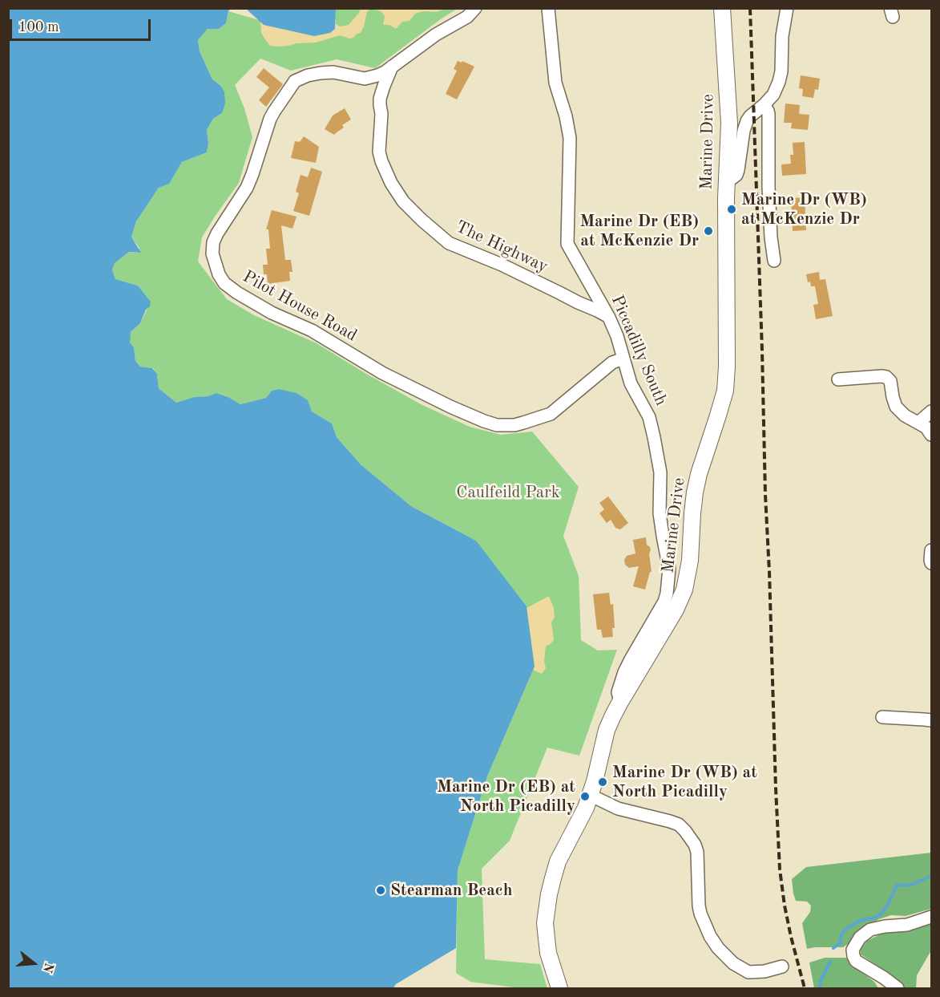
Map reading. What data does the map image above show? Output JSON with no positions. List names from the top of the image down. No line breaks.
{"streets":{"main road":["Marine Drive"],"street":["The Highway","Pilot House Road","Piccadilly South"]},"crossings":[["Marine Drive","Piccadilly South"],["The Highway","Pilot House Road"],["The Highway","Piccadilly South"],["Pilot House Road","Piccadilly South"]],"parks":["Caulfeild Park"],"places":["Marine Dr (WB) at McKenzie Dr","Marine Dr (EB) at McKenzie Dr","Marine Dr (WB) at North Picadilly","Marine Dr (EB) at North Picadilly","Stearman Beach"],"scale_bar":"100 m","north":"right"}
